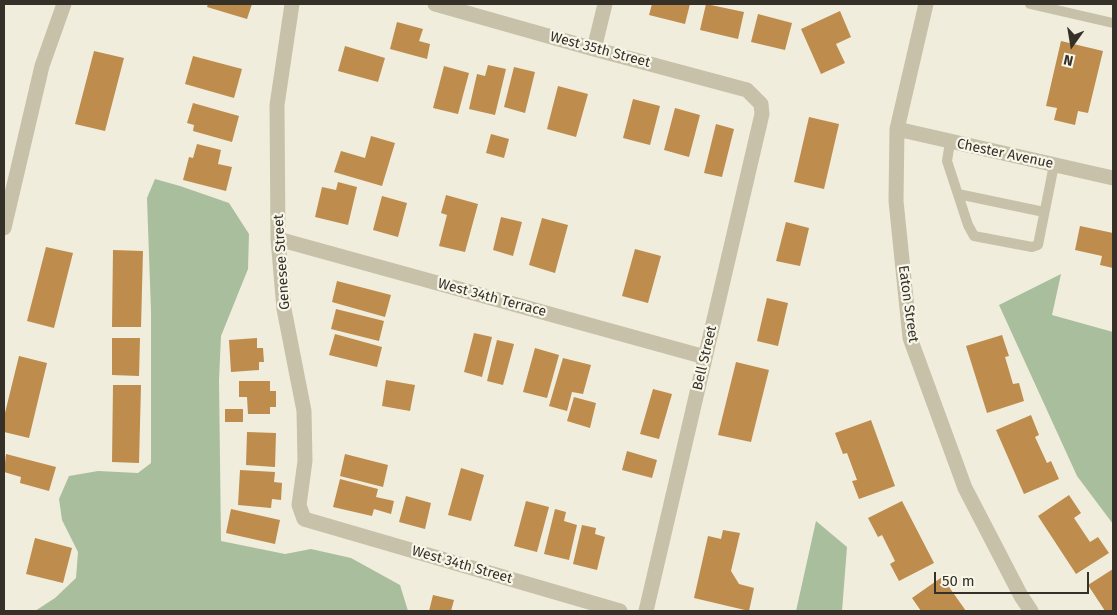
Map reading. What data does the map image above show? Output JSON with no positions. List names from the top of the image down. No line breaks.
{"streets":{"street":["West 35th Street","Chester Avenue","Genesee Street","West 34th Terrace","Eaton Street","Bell Street","West 34th Street"]},"crossings":[["West 35th Street","Bell Street"],["Chester Avenue","Eaton Street"],["Genesee Street","West 34th Terrace"],["Genesee Street","West 34th Street"],["West 34th Terrace","Bell Street"]],"scale_bar":"50 m","north":"bottom"}
